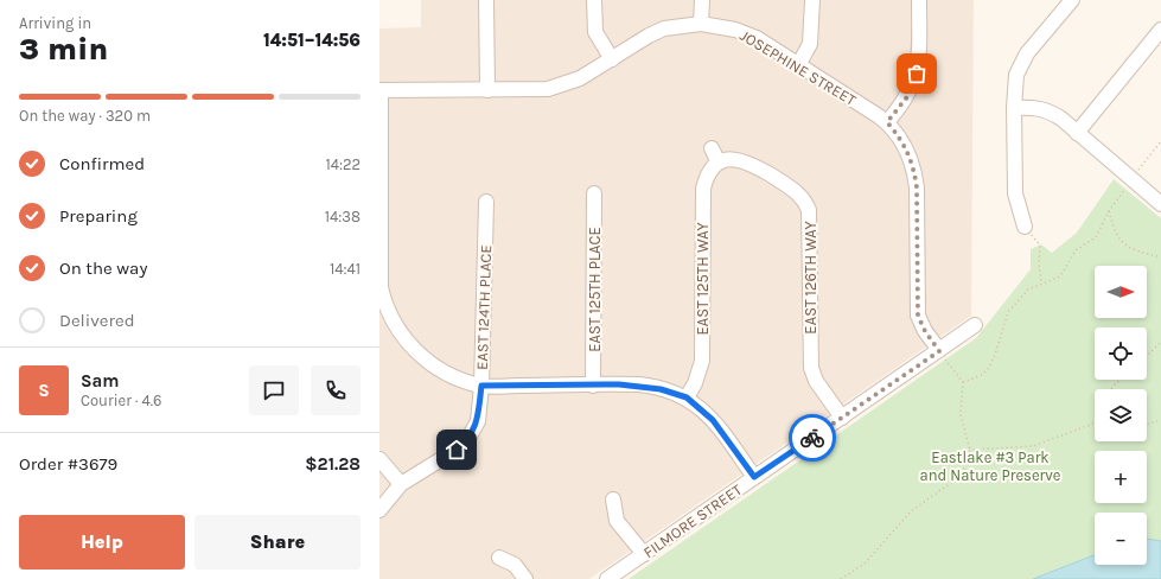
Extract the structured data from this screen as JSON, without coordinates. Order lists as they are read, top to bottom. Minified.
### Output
{"streets":{"street":["JOSEPHINE STREET","EAST 126TH WAY","EAST 125TH WAY","EAST 125TH PLACE","EAST 124TH PLACE","FILMORE STREET"]},"crossings":[["JOSEPHINE STREET","FILMORE STREET"],["EAST 126TH WAY","EAST 125TH WAY"],["EAST 126TH WAY","FILMORE STREET"]],"parks":["Eastlake #3 Park and Nature Preserve"],"north":"right","page":{"heading":["3 min","Arriving in","14:51–14:56"],"panel":["Sam","Courier · 4.6","Order #3679","$21.28"],"bar":"On the way · 320 m","list":[["Confirmed","14:22"],["Preparing","14:38"],["On the way","14:41"],"Delivered"],"map_buttons":["+","−"],"round":"S","buttons":["Help","Share"]}}
